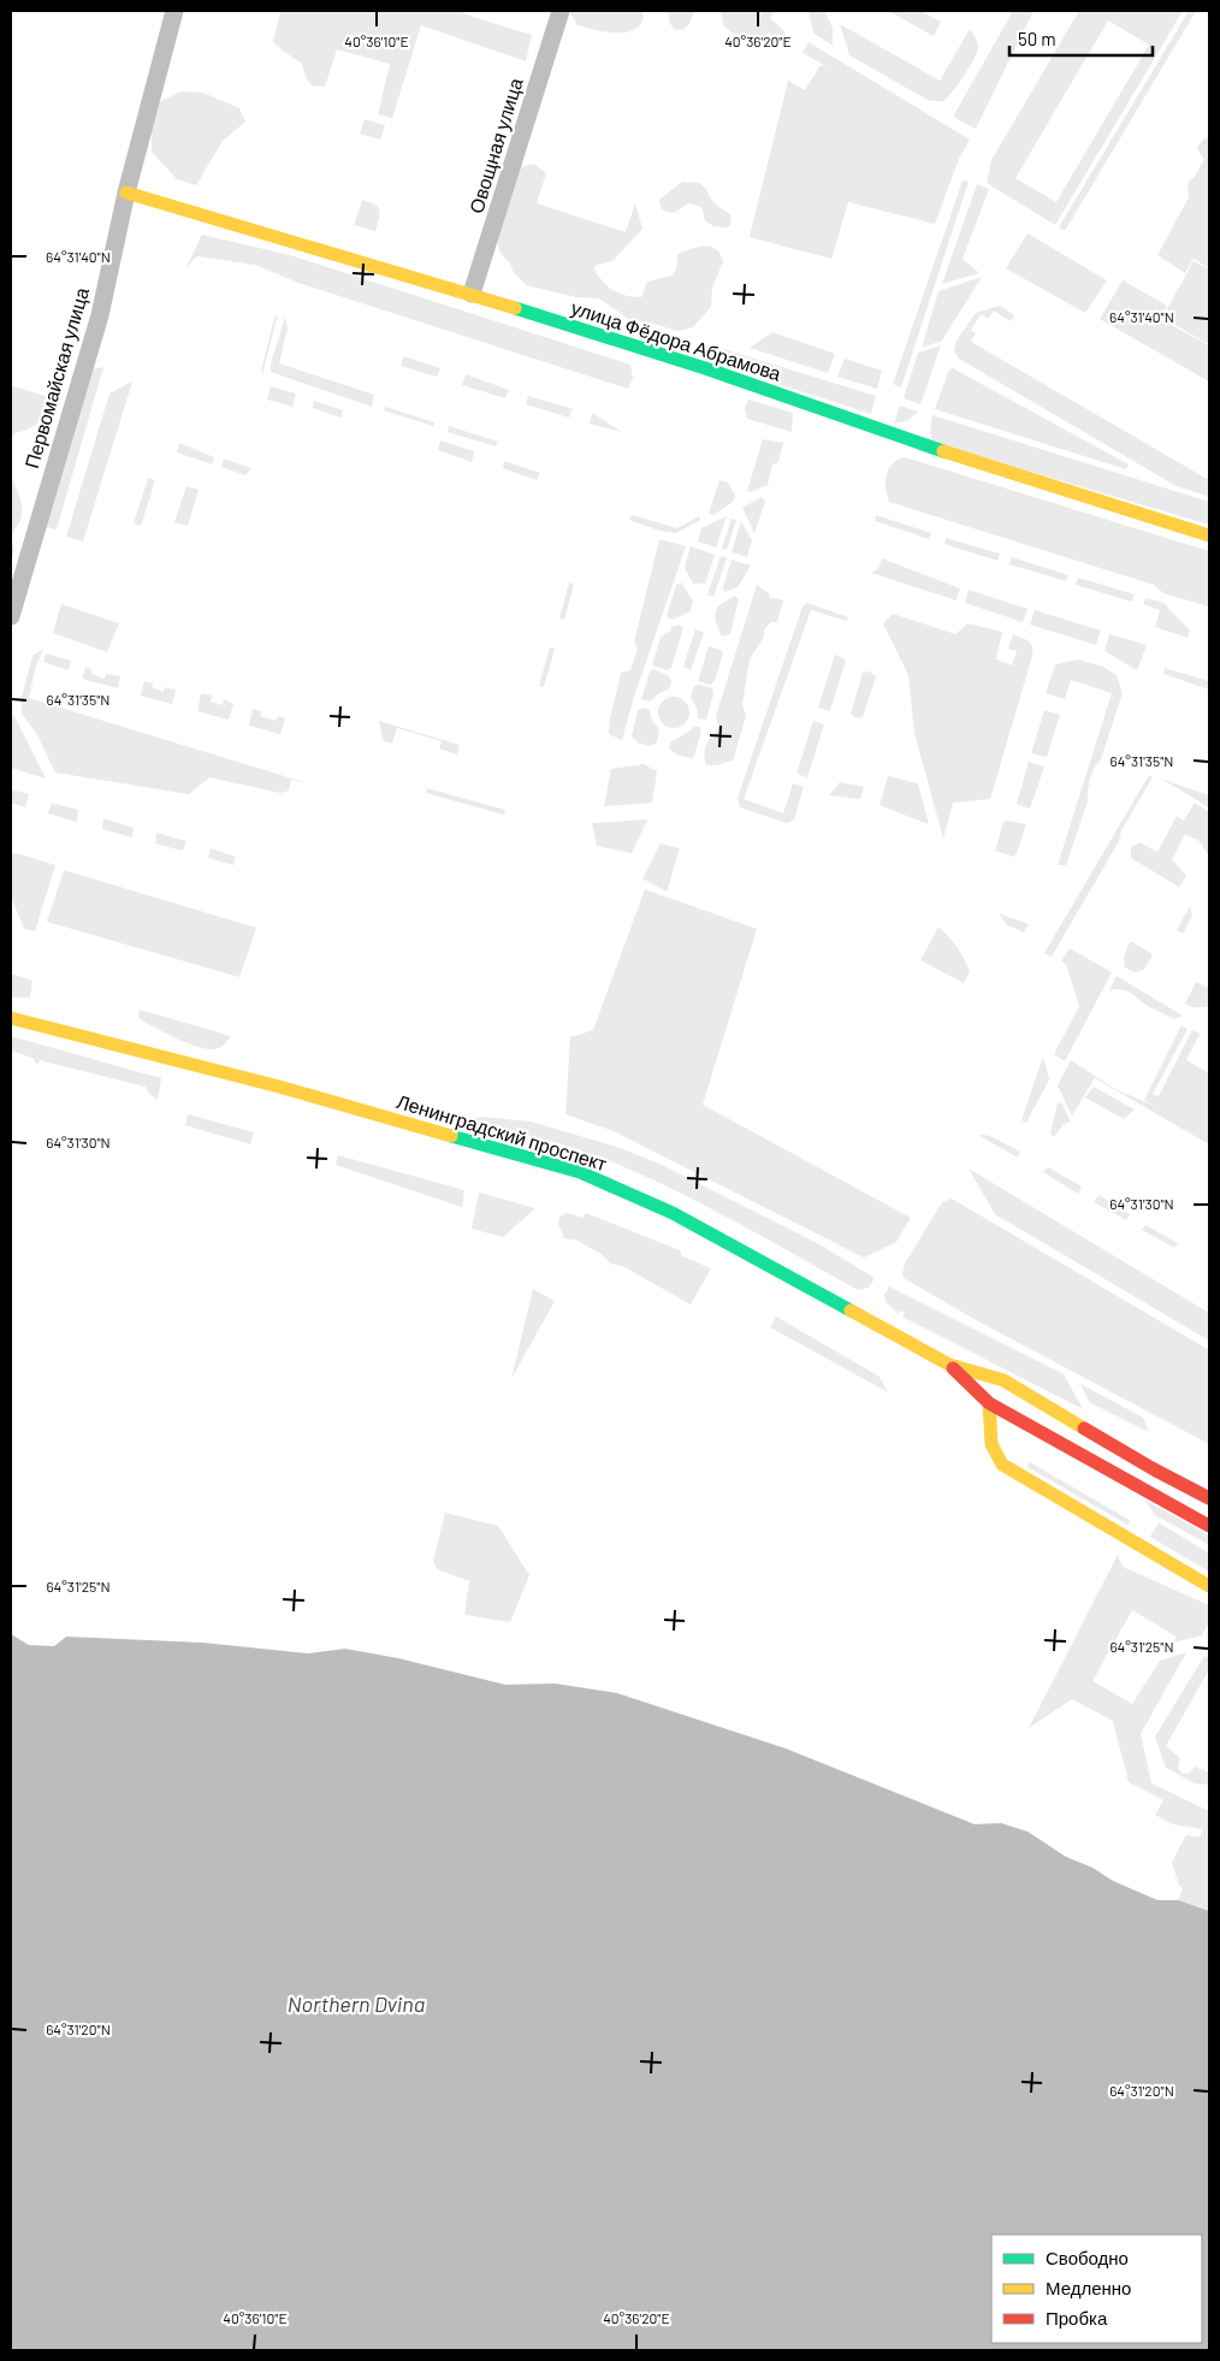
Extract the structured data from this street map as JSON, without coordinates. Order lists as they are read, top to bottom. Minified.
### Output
{"streets":{"main road":["улица Фёдора Абрамова","Ленинградский проспект"],"street":["Овощная улица","Первомайская улица"]},"crossings":[["Овощная улица","улица Фёдора Абрамова"],["улица Фёдора Абрамова","Первомайская улица"]],"water":["Northern Dvina"],"legend":["Свободно","Медленно","Пробка"],"scale_bar":"50 m","coordinates":["40°36'10\"E","40°36'20\"E","64°31'40\"N","64°31'35\"N","64°31'30\"N","64°31'25\"N","64°31'20\"N"]}
